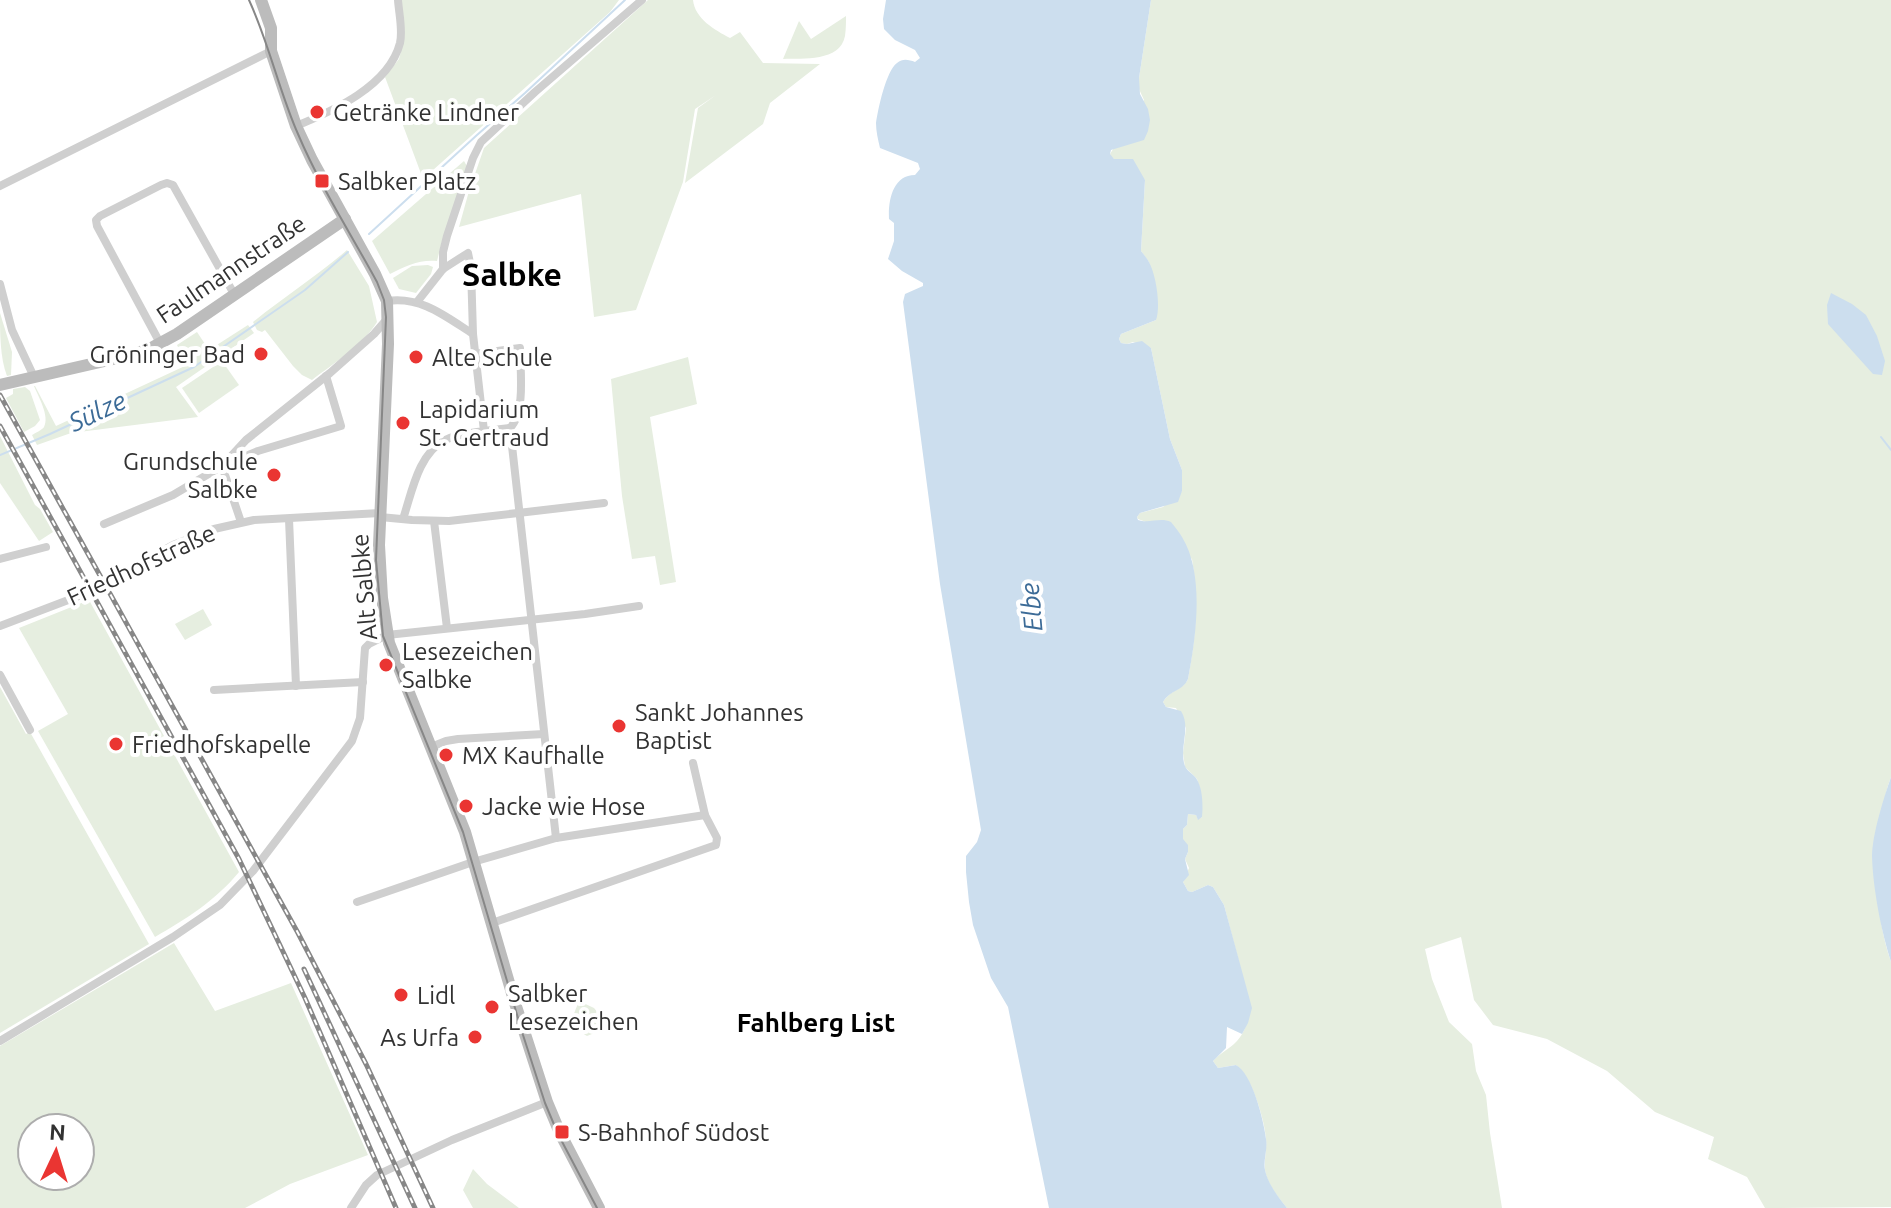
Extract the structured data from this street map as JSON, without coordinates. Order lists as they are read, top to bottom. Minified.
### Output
{"streets":{"main road":["Faulmannstraße","Alt Salbke"],"street":["Friedhofstraße"]},"crossings":[["Faulmannstraße","Alt Salbke"],["Friedhofstraße","Alt Salbke"]],"districts":["Salbke","Fahlberg List"],"water":["Sülze","Elbe"],"places":{"other":["Getränke Lindner","Gröninger Bad","Alte Schule","Lapidarium St. Gertraud","Grundschule Salbke","Lesezeichen Salbke","Sankt Johannes Baptist","Friedhofskapelle","MX Kaufhalle","Jacke wie Hose","Lidl","Salbker Lesezeichen","As Urfa"],"transit":["Salbker Platz","S-Bahnhof Südost"]},"north":"top"}
